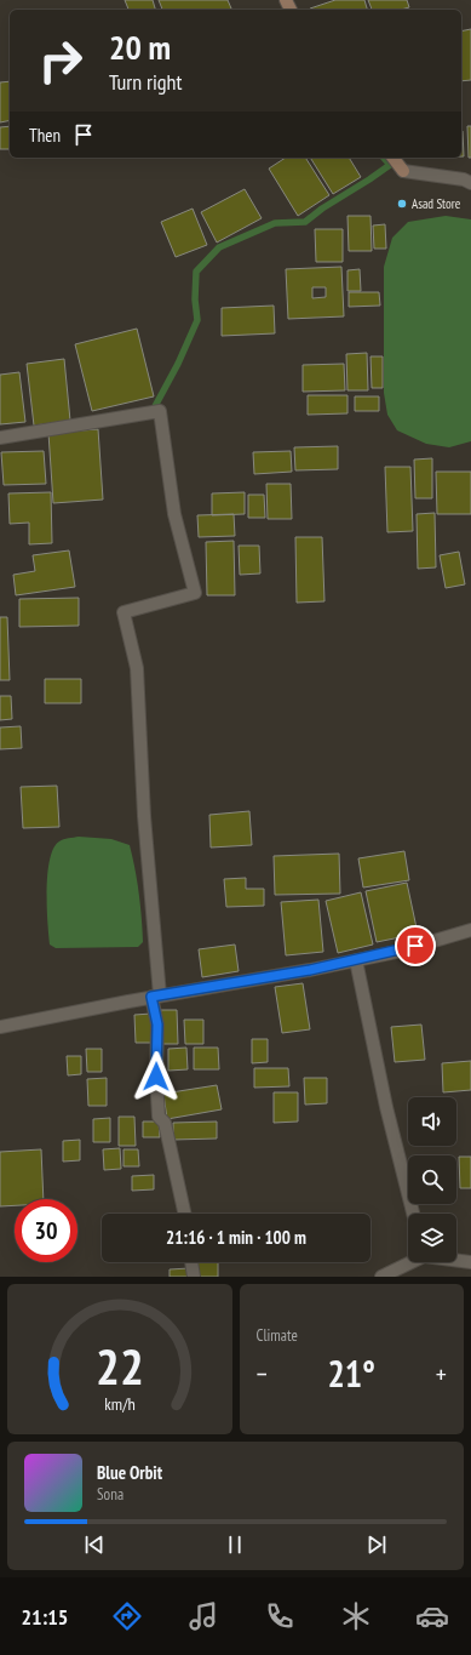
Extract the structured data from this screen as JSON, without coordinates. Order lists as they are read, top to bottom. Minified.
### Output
{"places":["Asad Store"],"page":{"turn":["20 m","Turn right"],"then":"Then","limit":"30","trip":"21:16 · 1 min · 100 m","tile":"Climate","heat":["−","21°","+"],"song":["Blue Orbit","Sona"],"tabs":"21:15","gauge":["22","km/h"]}}
